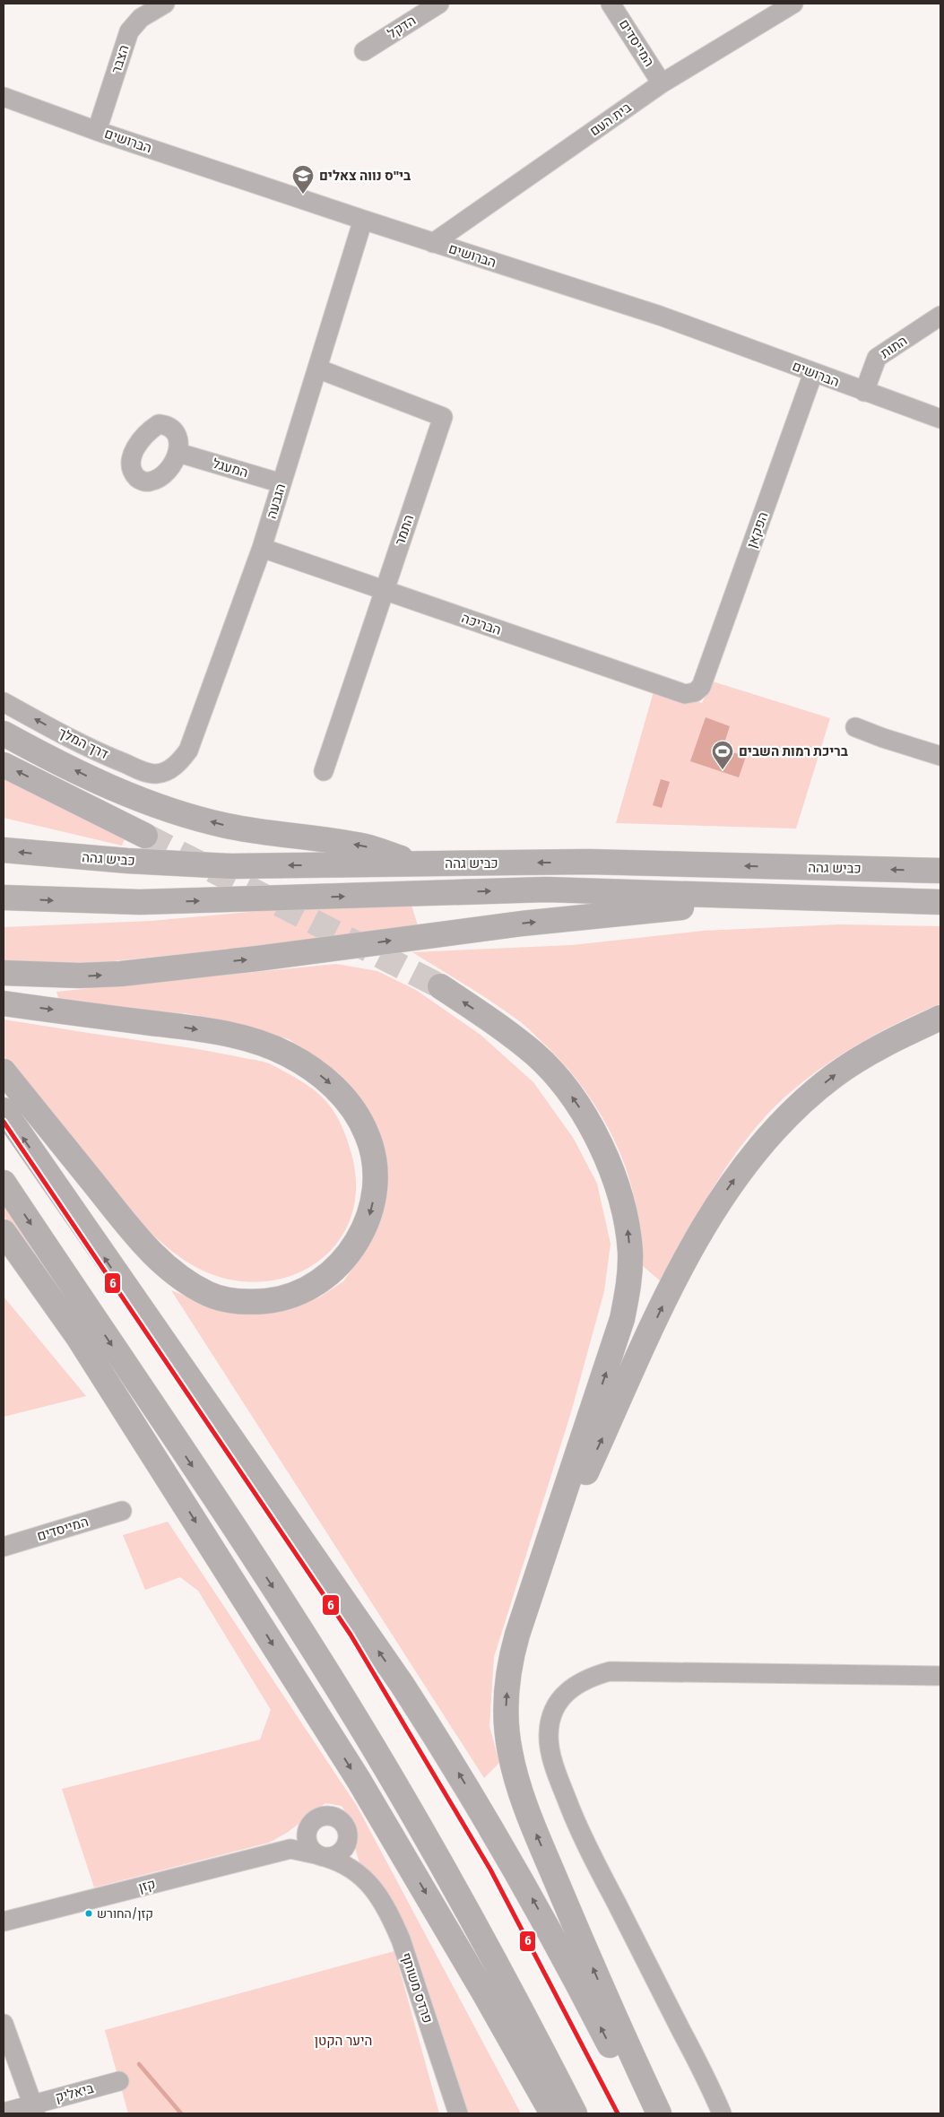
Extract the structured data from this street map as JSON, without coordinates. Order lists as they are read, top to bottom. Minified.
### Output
{"streets":{"highway":["כביש גהה"],"street":["הדקל","המייסדים","הצבר","בית העם","הברושים","התות","המעגל","הגבעה","התמר","הפקאן","הבריכה","דרך המלך","קזן","פרדס משותף","ביאליק"]},"crossings":[["המייסדים","בית העם"],["הצבר","הברושים"],["בית העם","הברושים"],["הברושים","התות"],["הברושים","הגבעה"],["הברושים","הפקאן"],["המעגל","הגבעה"],["הגבעה","התמר"],["הגבעה","הבריכה"],["הגבעה","דרך המלך"],["התמר","הבריכה"],["הפקאן","הבריכה"],["קזן","פרדס משותף"]],"one_way":["דרך המלך"],"parks":["היער הקטן"],"places":{"school or university":["בי\"ס נווה צאלים"],"sports":["בריכת רמות השבים"],"other":["קזן/החורש"]},"lines":["transit line 6"]}
